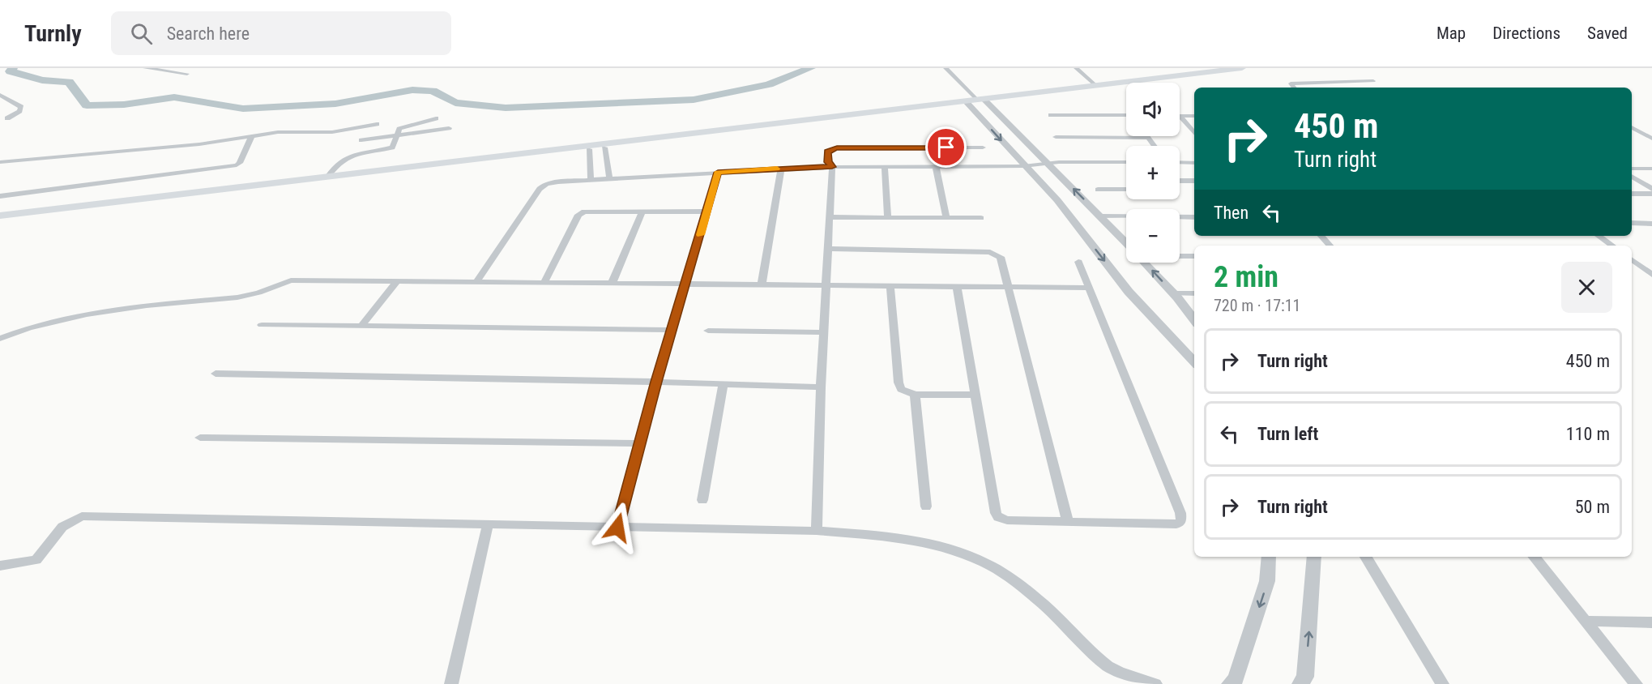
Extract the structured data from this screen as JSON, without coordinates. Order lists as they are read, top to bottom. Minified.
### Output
{"page":{"header":"Turnly","search":"Search here","nav":["Map","Directions","Saved"],"map_buttons":["+","−"],"turn":["450 m","Turn right"],"then":"Then","heading":["2 min","720 m · 17:11"],"list":[{"name":"Turn right","value":"450 m"},{"name":"Turn left","value":"110 m"},{"name":"Turn right","value":"50 m"}]}}
